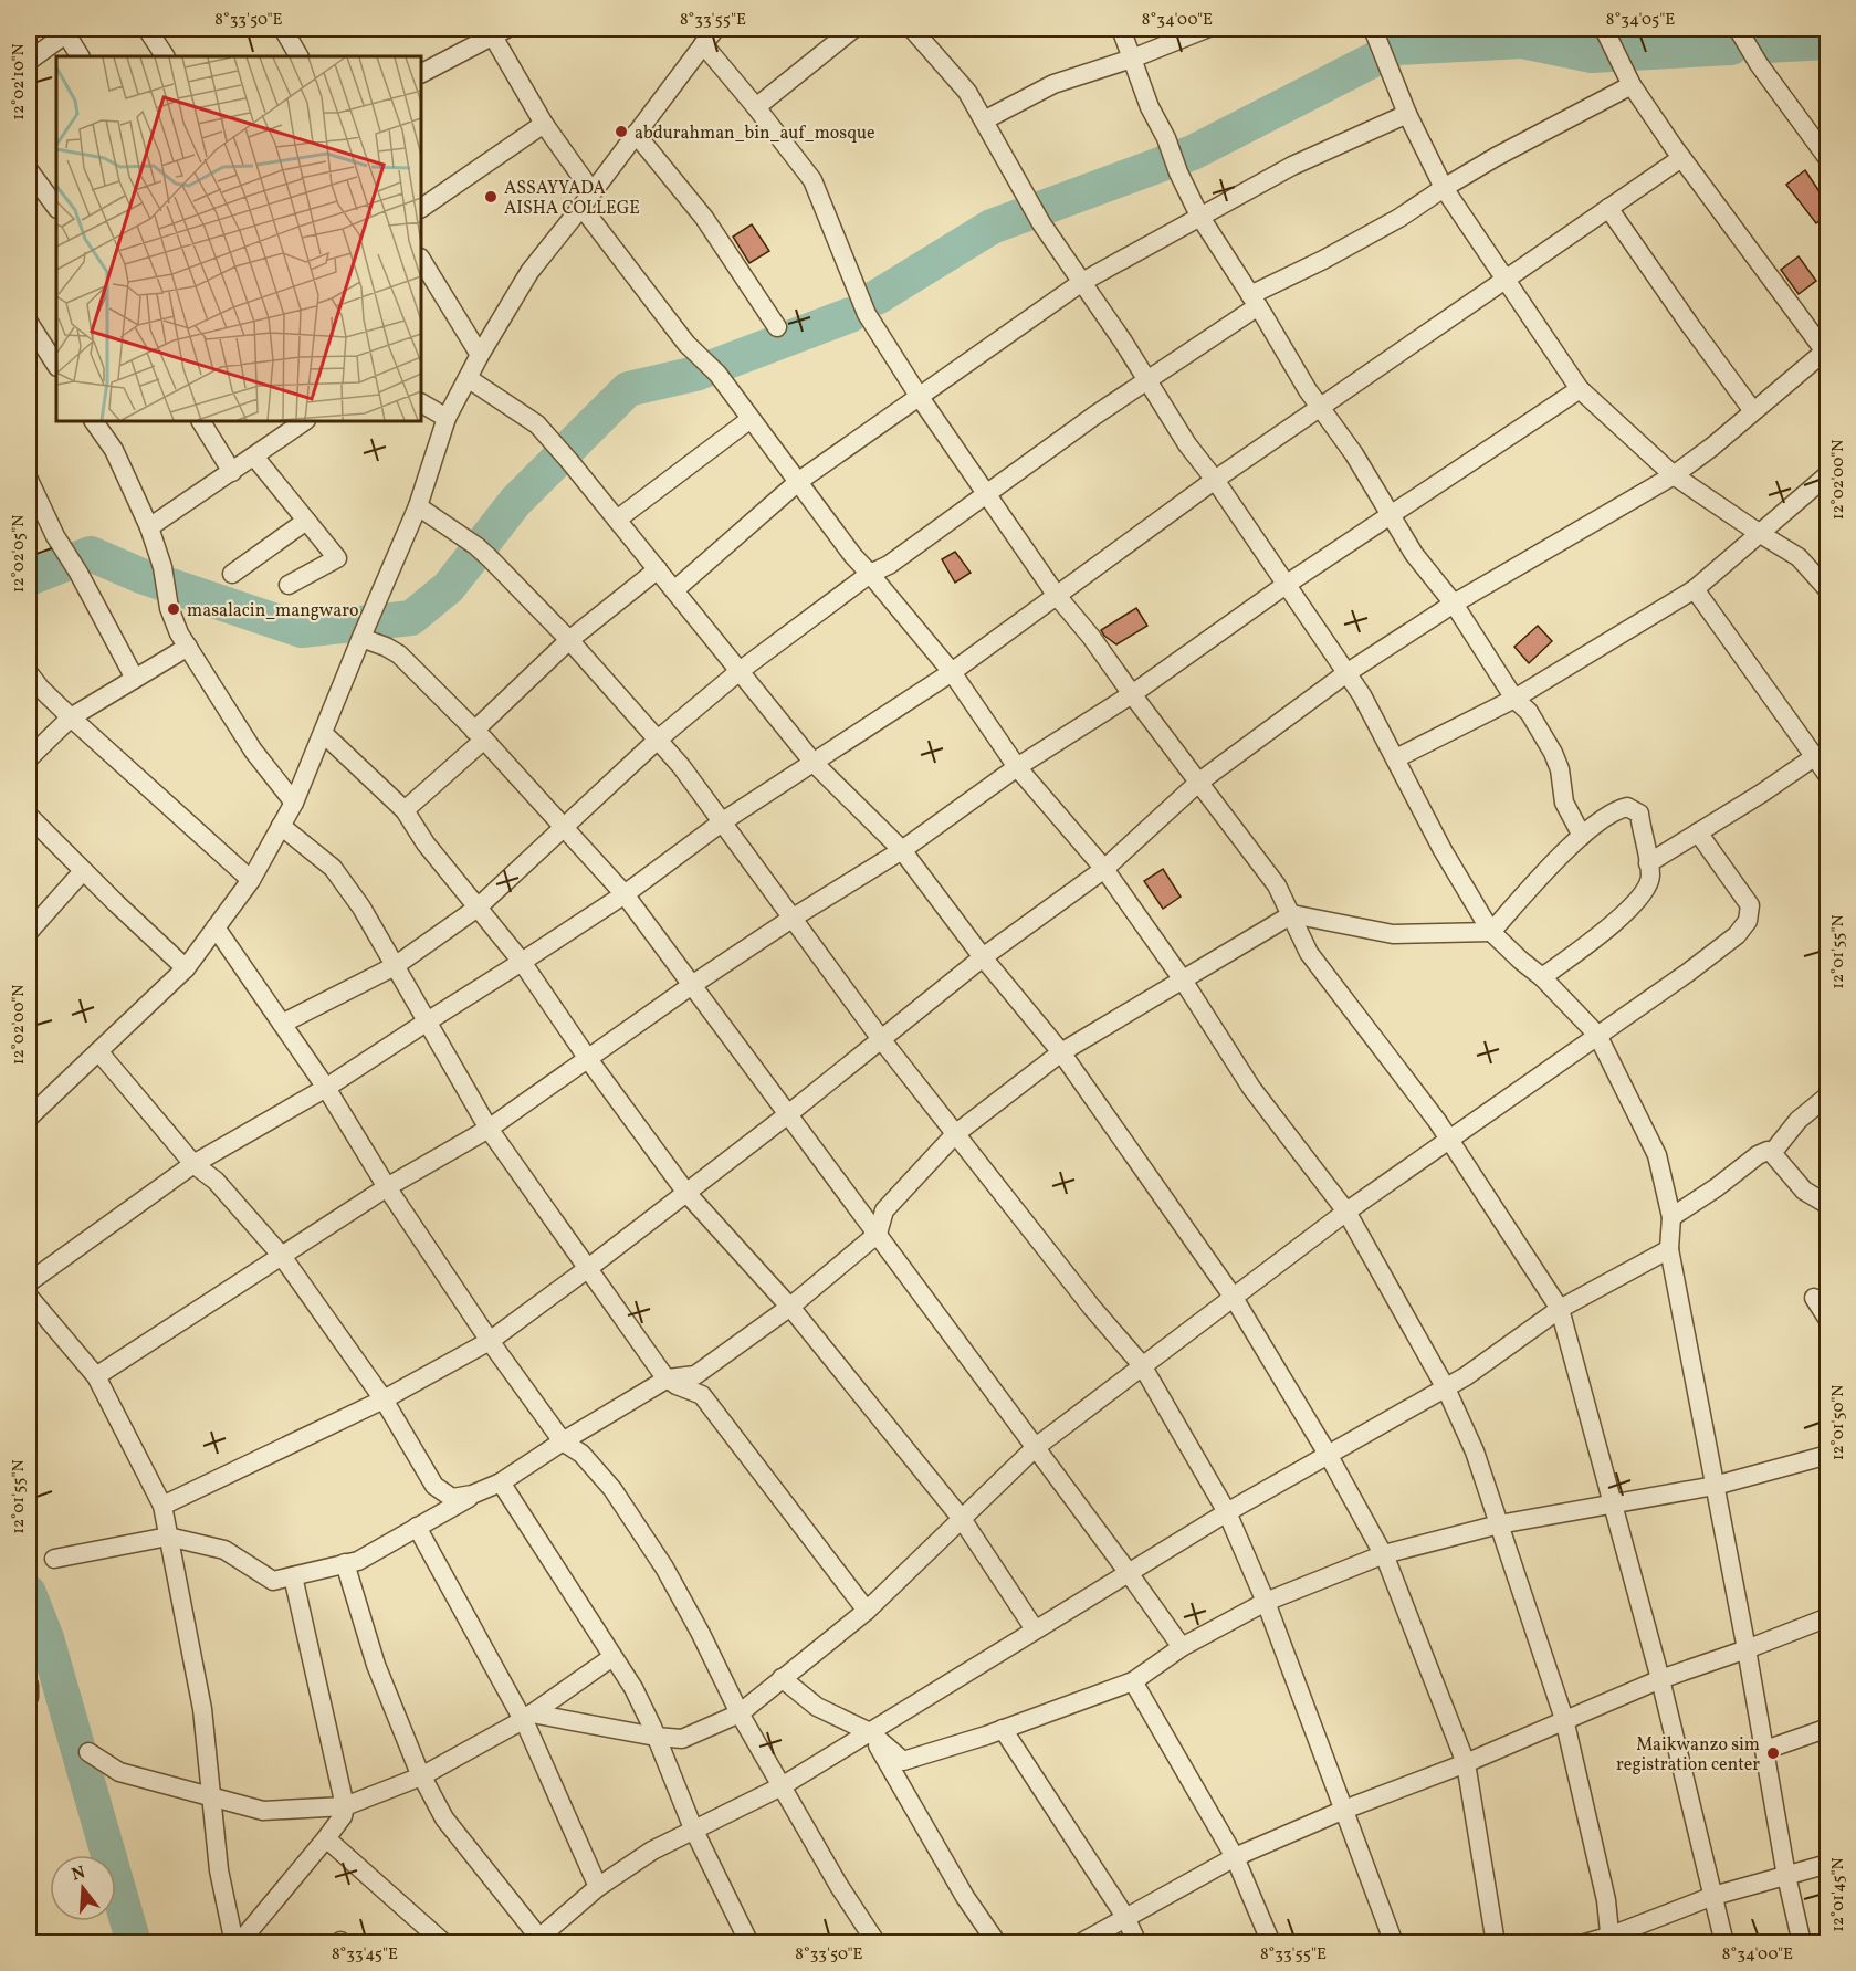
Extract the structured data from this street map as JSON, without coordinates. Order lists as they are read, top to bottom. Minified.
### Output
{"places":["abdurahman_bin_auf_mosque","ASSAYYADA AISHA COLLEGE","masalacin_mangwaro","Maikwanzo sim registration center"],"north":"top","coordinates":["8°33'50\"E","8°33'55\"E","8°34'00\"E","8°34'05\"E","12°02'10\"N","12°02'00\"N","12°02'05\"N","12°01'55\"N","12°01'50\"N","12°01'45\"N","8°33'45\"E"]}
